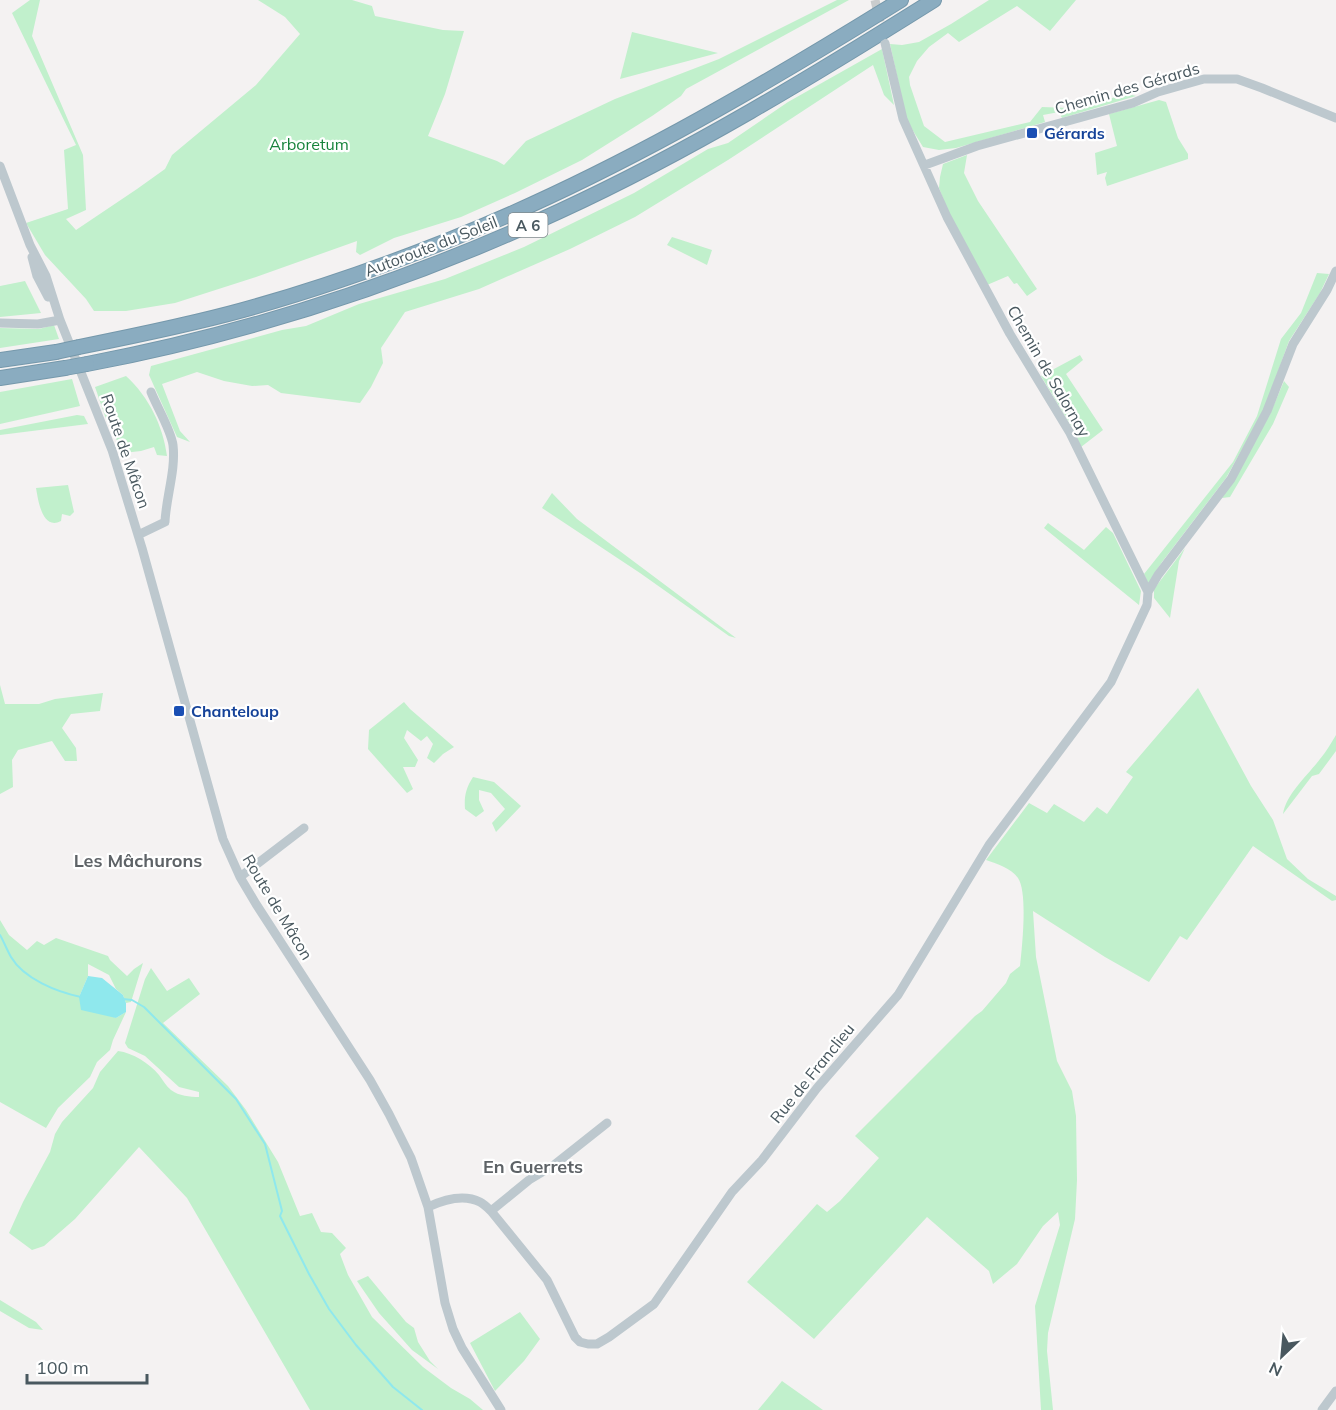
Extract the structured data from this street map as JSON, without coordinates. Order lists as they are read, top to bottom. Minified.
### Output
{"streets":{"highway":["A 6","Autoroute du Soleil"],"street":["Chemin des Gérards","Chemin de Salornay","Route de Mâcon","Rue de Franclieu"]},"crossings":[["Chemin des Gérards","Chemin de Salornay"],["Autoroute du Soleil","Route de Mâcon"],["Chemin de Salornay","Rue de Franclieu"],["Route de Mâcon","Rue de Franclieu"]],"districts":["Les Mâchurons","En Guerrets"],"parks":["Arboretum"],"places":{"transit":["Gérards","Chanteloup"]},"scale_bar":"100 m","north":"bottom left"}
